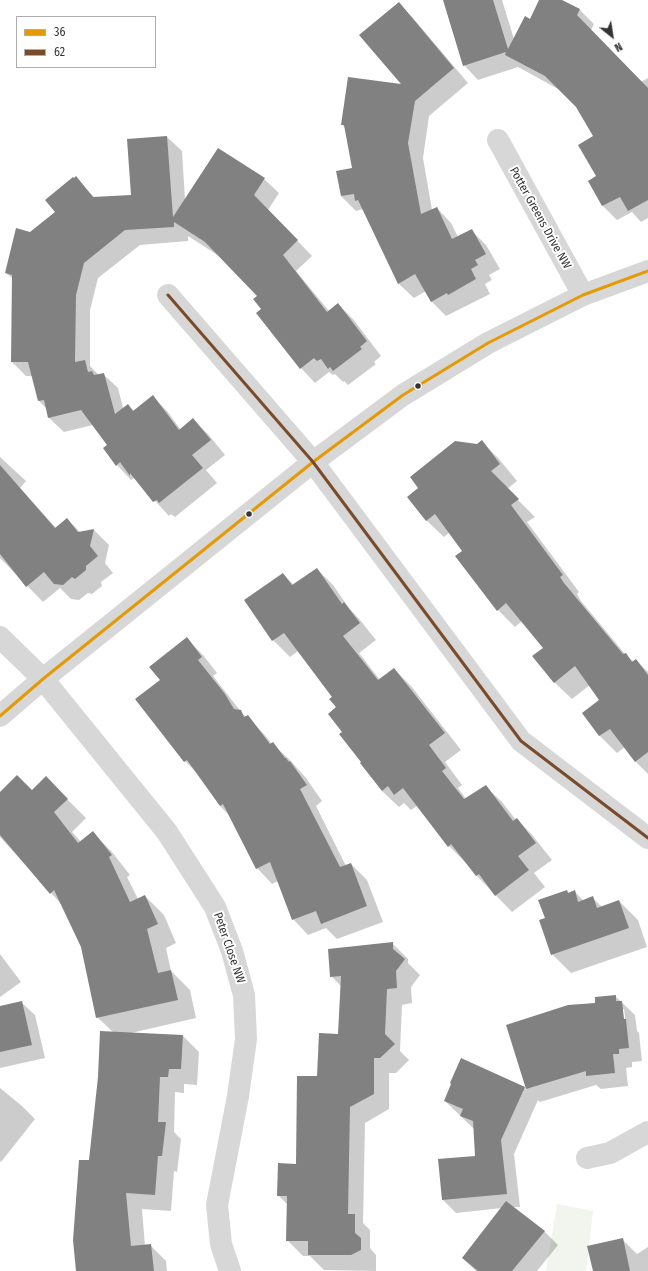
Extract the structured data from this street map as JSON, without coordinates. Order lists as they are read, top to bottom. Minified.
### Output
{"streets":{"street":["Potter Greens Drive NW","Peter Close NW"]},"lines":["transit line 36","transit line 62"],"legend":["36","62"],"north":"bottom right"}
